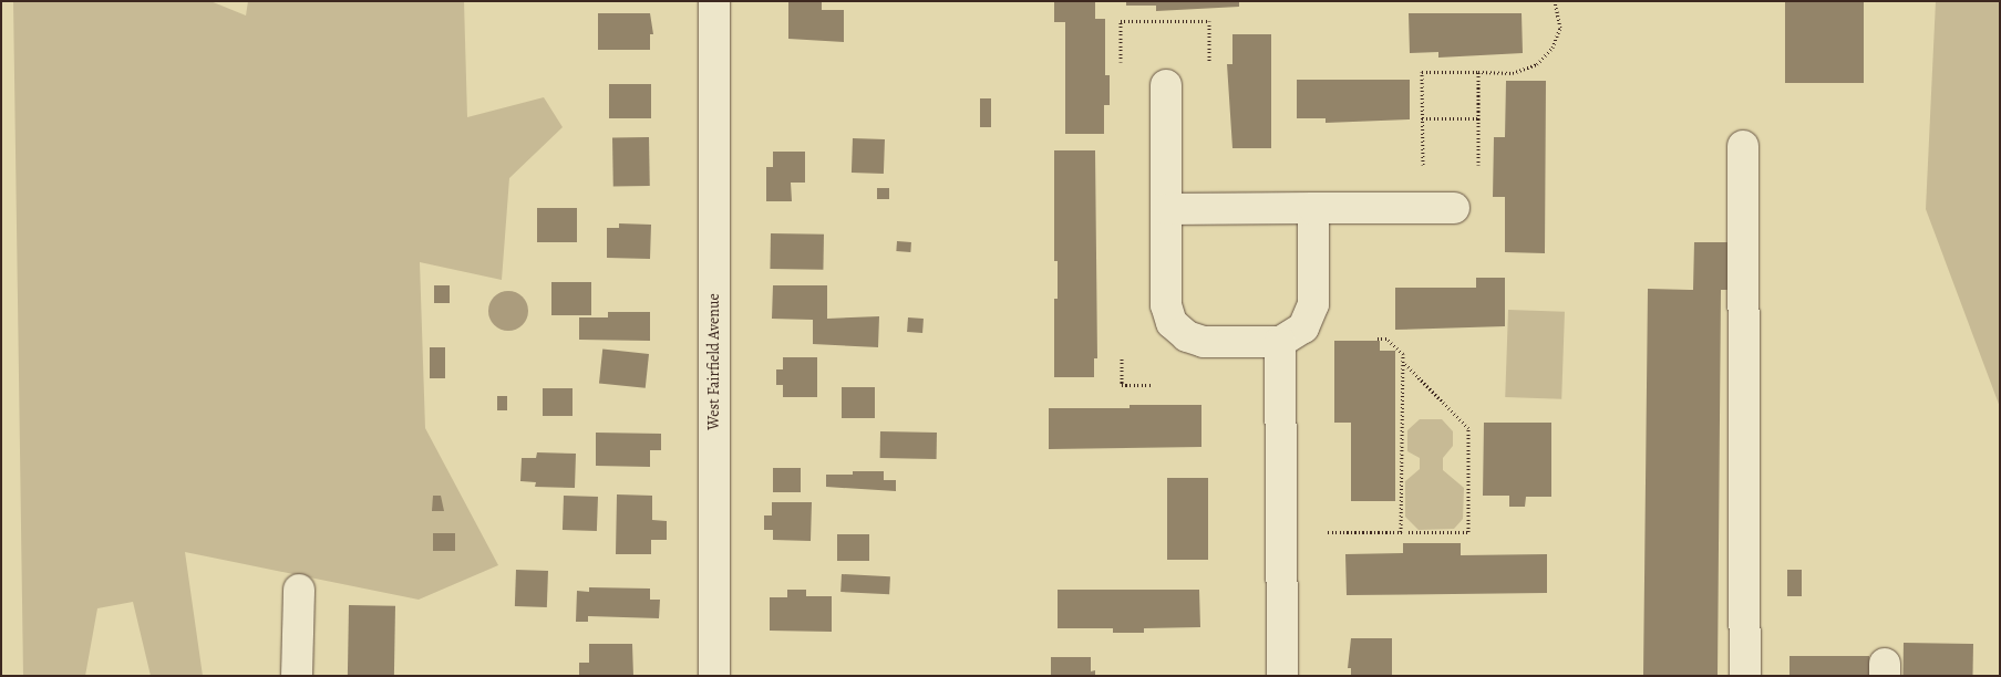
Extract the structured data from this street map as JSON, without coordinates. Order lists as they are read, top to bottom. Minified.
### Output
{"streets":{"street":["West Fairfield Avenue"]}}
